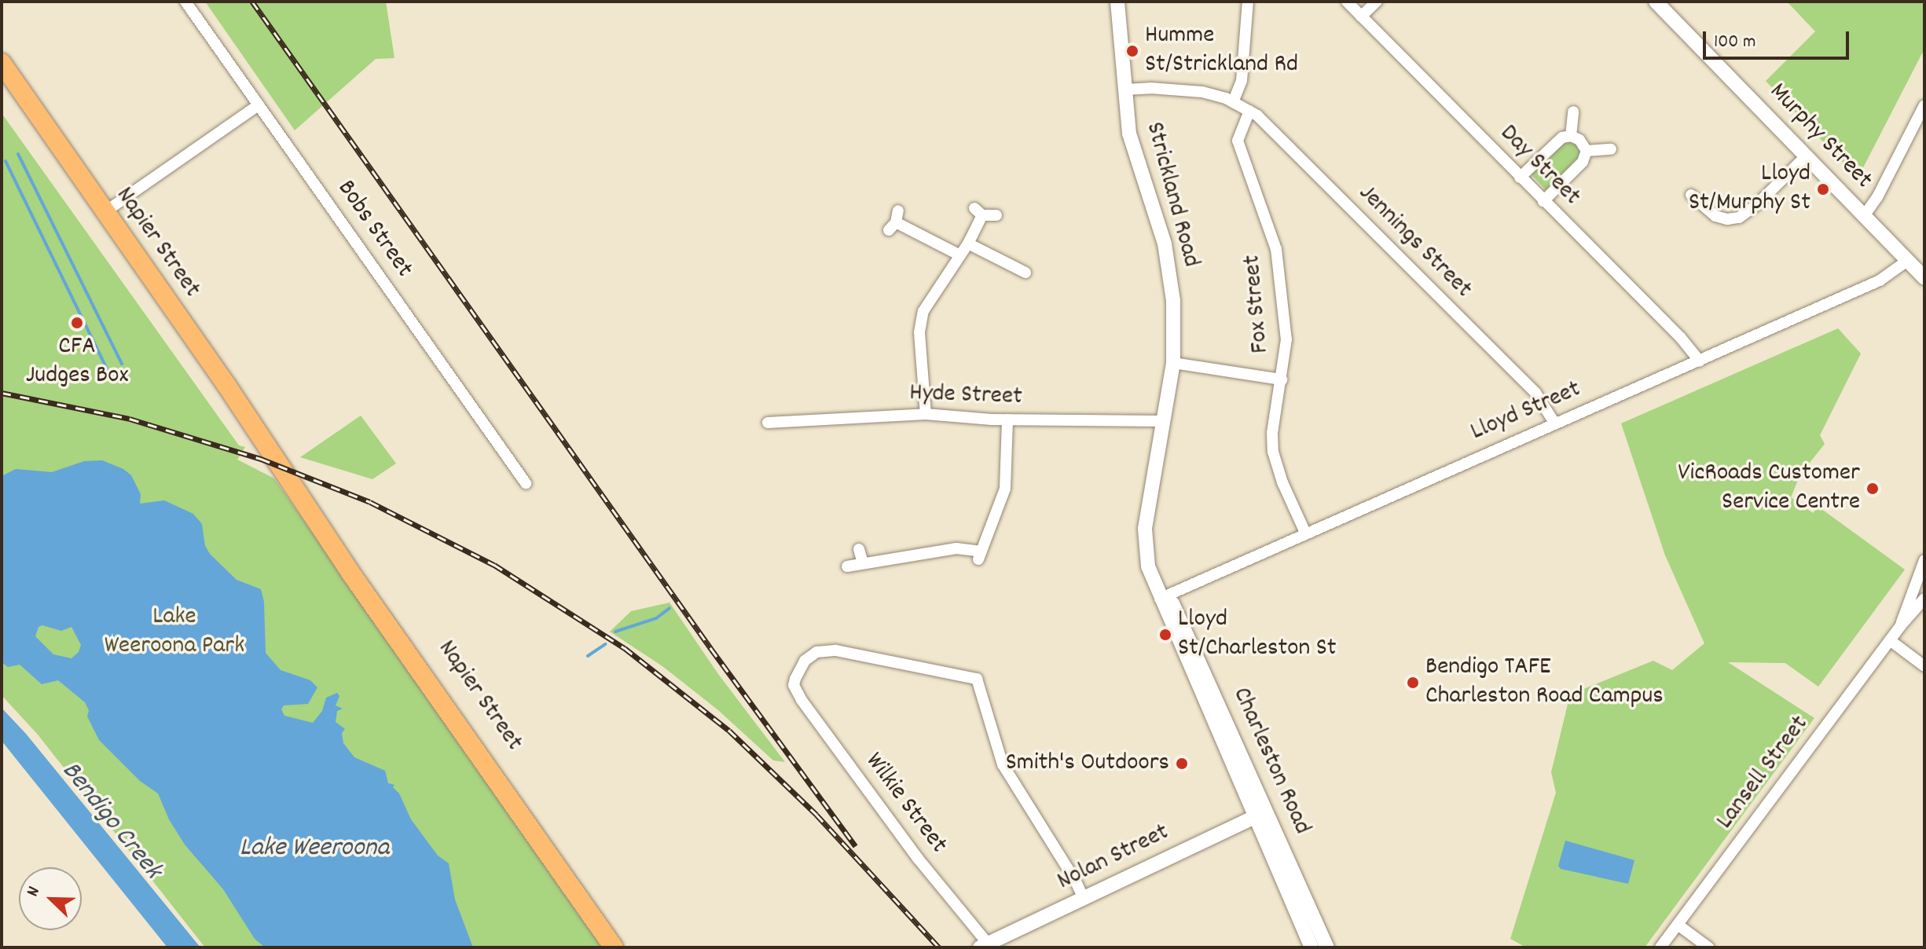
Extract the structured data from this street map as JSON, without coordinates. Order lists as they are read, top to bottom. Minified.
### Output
{"streets":{"highway":["Napier Street"],"street":["Murphy Street","Day Street","Strickland Road","Bobs Street","Jennings Street","Fox Street","Hyde Street","Lloyd Street","Charleston Road","Lansell Street","Wilkie Street","Nolan Street"]},"crossings":[["Murphy Street","Lloyd Street"],["Day Street","Lloyd Street"],["Strickland Road","Jennings Street"],["Strickland Road","Hyde Street"],["Strickland Road","Lloyd Street"],["Strickland Road","Charleston Road"],["Jennings Street","Fox Street"],["Jennings Street","Lloyd Street"],["Fox Street","Lloyd Street"],["Lloyd Street","Charleston Road"],["Charleston Road","Nolan Street"],["Wilkie Street","Nolan Street"]],"water":["Bendigo Creek","Lake Weeroona"],"parks":["Lake Weeroona Park"],"places":["Humme St/Strickland Rd","Lloyd St/Murphy St","CFA Judges Box","VicRoads Customer Service Centre","Lloyd St/Charleston St","Bendigo TAFE Charleston Road Campus","Smith's Outdoors"],"scale_bar":"100 m","north":"top left"}
